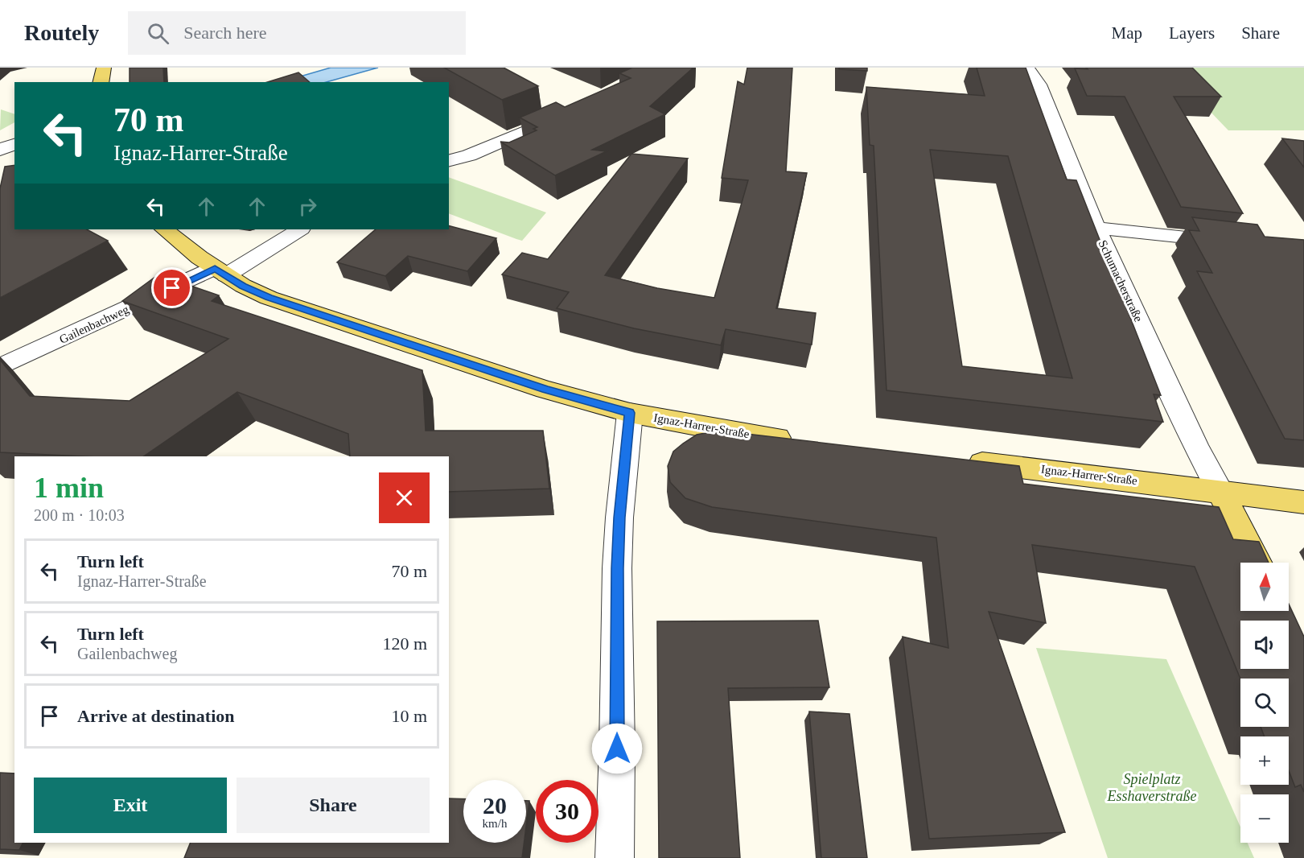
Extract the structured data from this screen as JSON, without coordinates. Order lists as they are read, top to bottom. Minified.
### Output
{"streets":{"main road":["Ignaz-Harrer-Straße"],"street":["Schumacherstraße","Gailenbachweg"]},"crossings":[["Schumacherstraße","Ignaz-Harrer-Straße"],["Gailenbachweg","Ignaz-Harrer-Straße"]],"parks":["Spielplatz Esshaverstraße"],"north":"top","page":{"header":"Routely","search":"Search here","nav":["Map","Layers","Share"],"turn":["70 m","Ignaz-Harrer-Straße"],"heading":["1 min","200 m · 10:03"],"list":[{"name":"Turn left","note":"Ignaz-Harrer-Straße","value":"70 m"},{"name":"Turn left","note":"Gailenbachweg","value":"120 m"},{"name":"Arrive at destination","value":"10 m"}],"map_buttons":["+","−"],"buttons":["Exit","Share"],"speed":"20 km/h","limit":"30"}}
